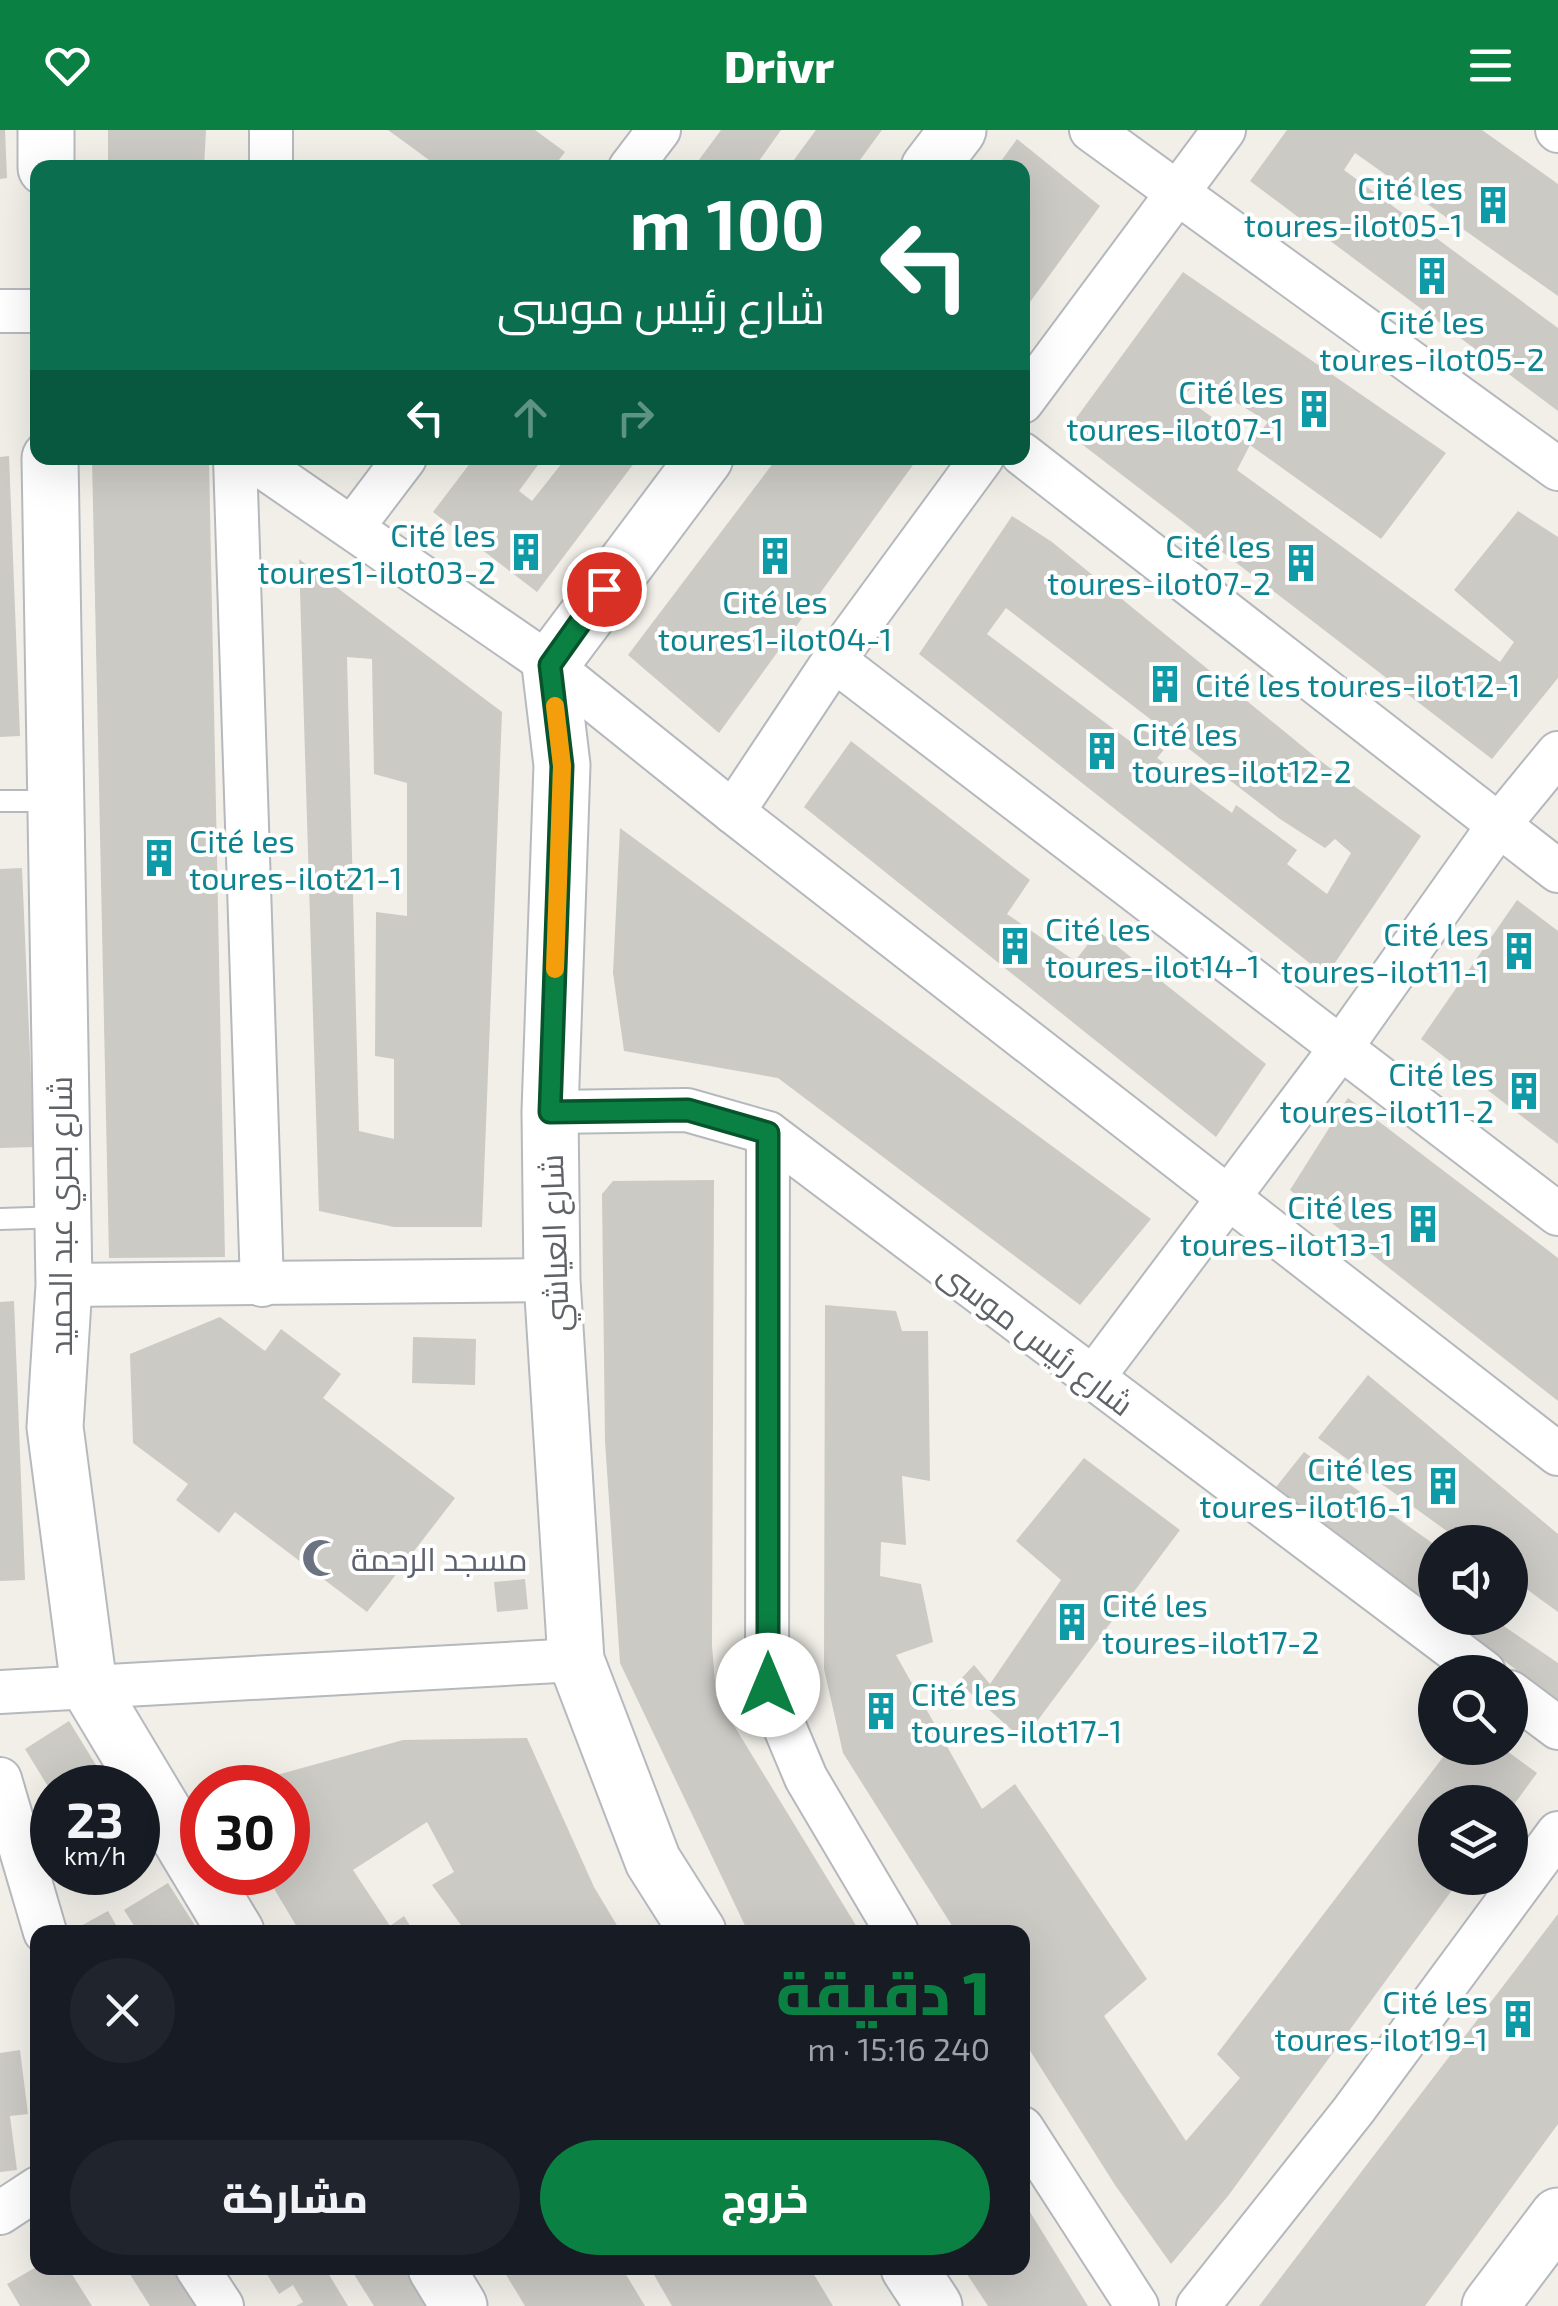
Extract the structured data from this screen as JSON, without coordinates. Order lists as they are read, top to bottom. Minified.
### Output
{"streets":{"street":["شارع بحري عبد الحميد","شارع العياشي","شارع رئيس موسى"]},"crossings":[["شارع العياشي","شارع رئيس موسى"]],"places":{"building":["Cité les toures-ilot05-1","Cité les toures-ilot05-2","Cité les toures-ilot07-1","Cité les toures1-ilot03-2","Cité les toures1-ilot04-1","Cité les toures-ilot07-2","Cité les toures-ilot12-1","Cité les toures-ilot12-2","Cité les toures-ilot21-1","Cité les toures-ilot14-1","Cité les toures-ilot11-1","Cité les toures-ilot11-2","Cité les toures-ilot13-1","Cité les toures-ilot16-1","Cité les toures-ilot17-2","Cité les toures-ilot17-1","Cité les toures-ilot19-1"],"mosque":["مسجد الرحمة"]},"page":{"header":"Drivr","turn":["100 m","شارع رئيس موسى"],"speed":"23 km/h","limit":"30","heading":["1 دقيقة","240 m · 15:16"],"buttons":["خروج","مشاركة"]}}
